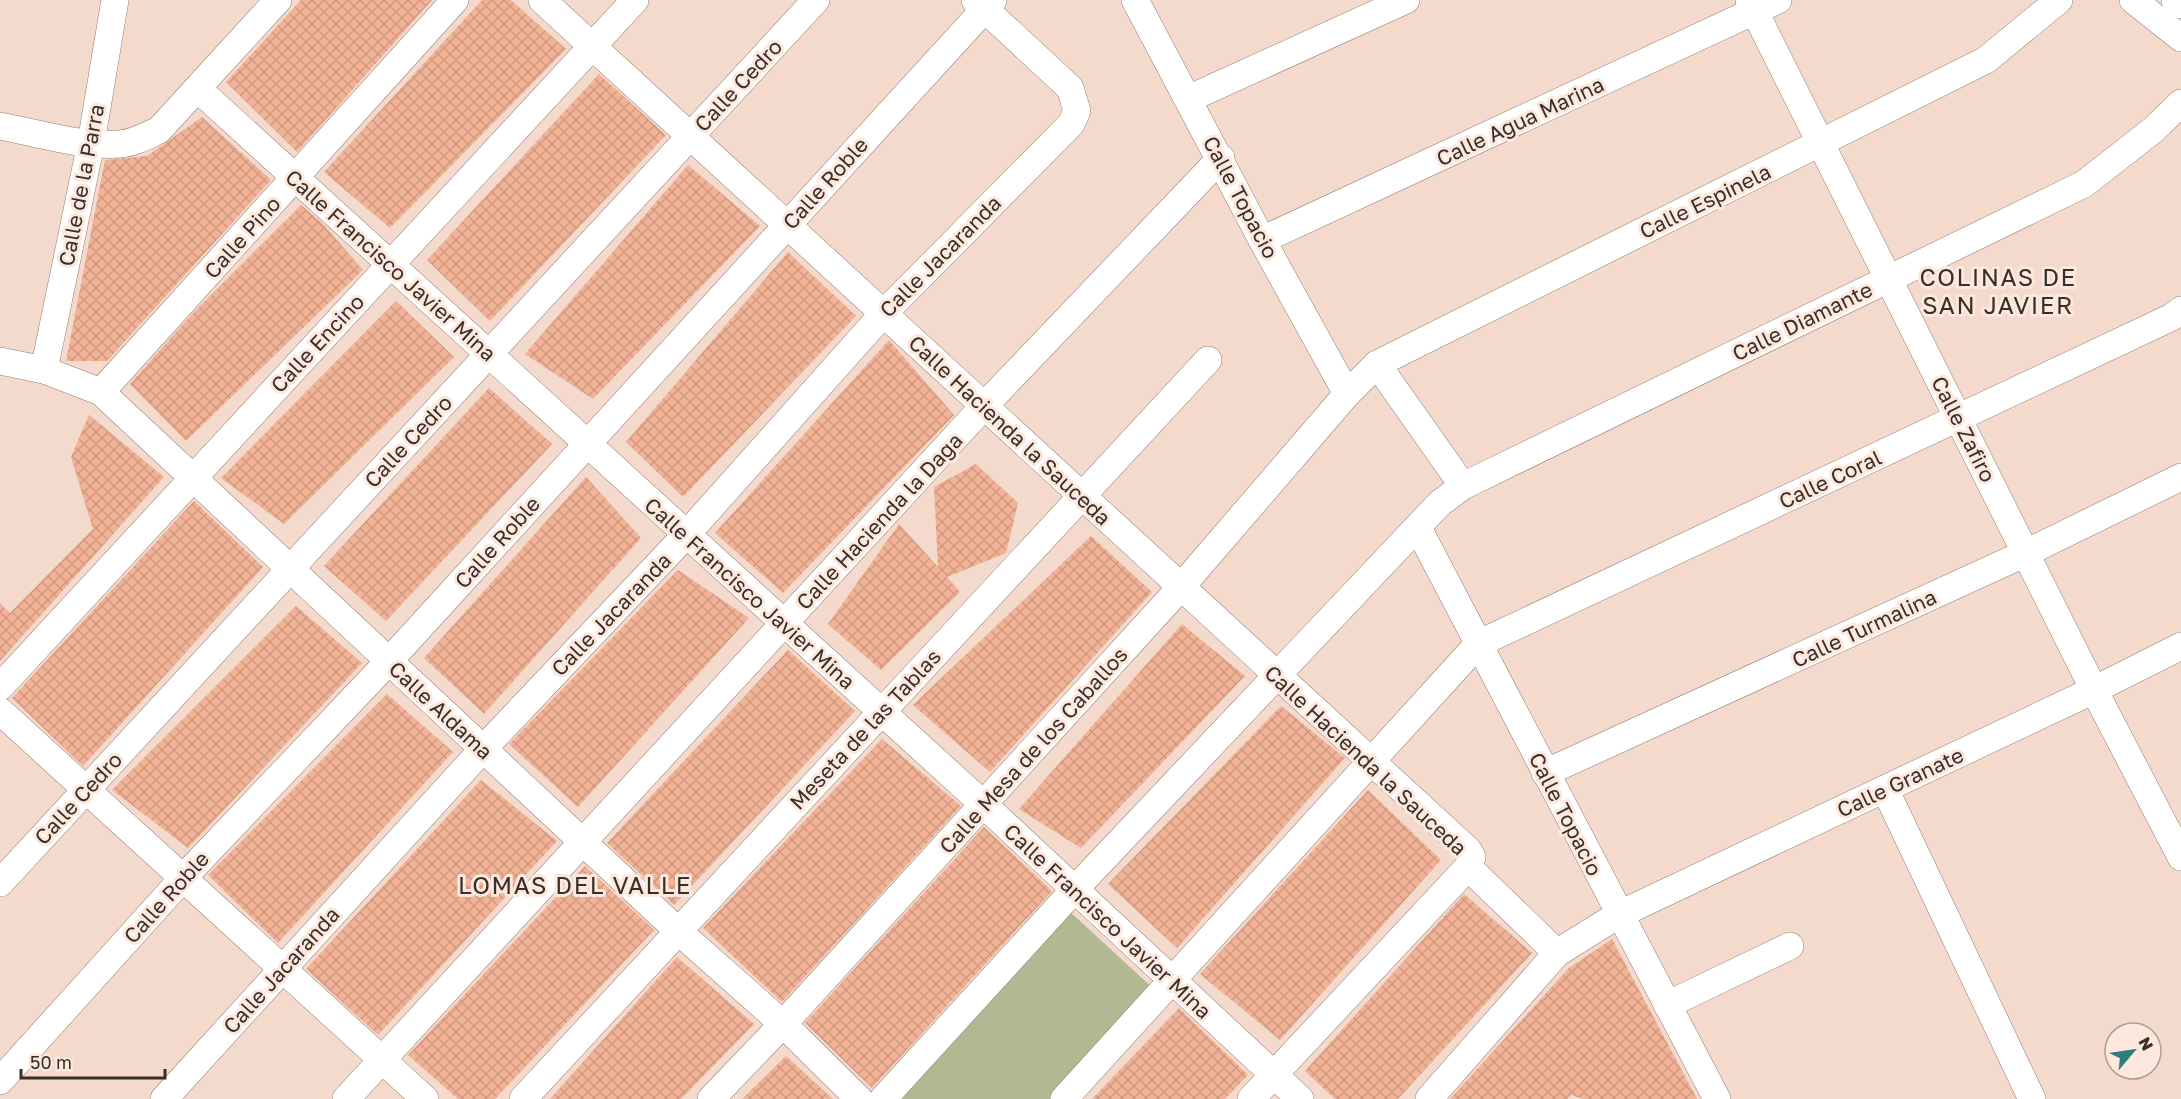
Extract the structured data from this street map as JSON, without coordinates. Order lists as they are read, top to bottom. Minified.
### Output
{"streets":{"street":["Calle Cedro","Calle Agua Marina","Calle Roble","Calle de la Parra","Calle Topacio","Calle Espinela","Calle Pino","Calle Jacaranda","Calle Francisco Javier Mina","Calle Diamante","Calle Encino","Calle Zafiro","Calle Hacienda la Sauceda","Calle Coral","Calle Hacienda la Daga","Calle Turmalina","Calle Aldama","Meseta de las Tablas","Calle Mesa de los Caballos","Calle Granate"]},"crossings":[["Calle Cedro","Calle Francisco Javier Mina"],["Calle Cedro","Calle Hacienda la Sauceda"],["Calle Cedro","Calle Aldama"],["Calle Agua Marina","Calle Topacio"],["Calle Agua Marina","Calle Zafiro"],["Calle Roble","Calle Jacaranda"],["Calle Roble","Calle Francisco Javier Mina"],["Calle Roble","Calle Hacienda la Sauceda"],["Calle Roble","Calle Aldama"],["Calle de la Parra","Calle Aldama"],["Calle Topacio","Calle Espinela"],["Calle Topacio","Calle Diamante"],["Calle Topacio","Calle Coral"],["Calle Topacio","Calle Hacienda la Daga"],["Calle Topacio","Calle Turmalina"],["Calle Topacio","Calle Mesa de los Caballos"],["Calle Topacio","Calle Granate"],["Calle Espinela","Calle Zafiro"],["Calle Espinela","Calle Mesa de los Caballos"],["Calle Pino","Calle Francisco Javier Mina"],["Calle Pino","Calle Aldama"],["Calle Jacaranda","Calle Francisco Javier Mina"],["Calle Jacaranda","Calle Hacienda la Sauceda"],["Calle Jacaranda","Calle Aldama"],["Calle Francisco Javier Mina","Calle Diamante"],["Calle Francisco Javier Mina","Calle Encino"],["Calle Francisco Javier Mina","Calle Hacienda la Daga"],["Calle Francisco Javier Mina","Meseta de las Tablas"],["Calle Francisco Javier Mina","Calle Mesa de los Caballos"],["Calle Diamante","Calle Zafiro"],["Calle Diamante","Calle Hacienda la Sauceda"],["Calle Encino","Calle Hacienda la Sauceda"],["Calle Encino","Calle Aldama"],["Calle Zafiro","Calle Coral"],["Calle Zafiro","Calle Turmalina"],["Calle Zafiro","Calle Granate"],["Calle Hacienda la Sauceda","Calle Hacienda la Daga"],["Calle Hacienda la Sauceda","Meseta de las Tablas"],["Calle Hacienda la Sauceda","Calle Mesa de los Caballos"],["Calle Hacienda la Sauceda","Calle Granate"],["Calle Hacienda la Daga","Calle Aldama"],["Calle Aldama","Meseta de las Tablas"],["Calle Aldama","Calle Mesa de los Caballos"]],"districts":["COLINAS DE SAN JAVIER","LOMAS DEL VALLE"],"scale_bar":"50 m","north":"top right"}
